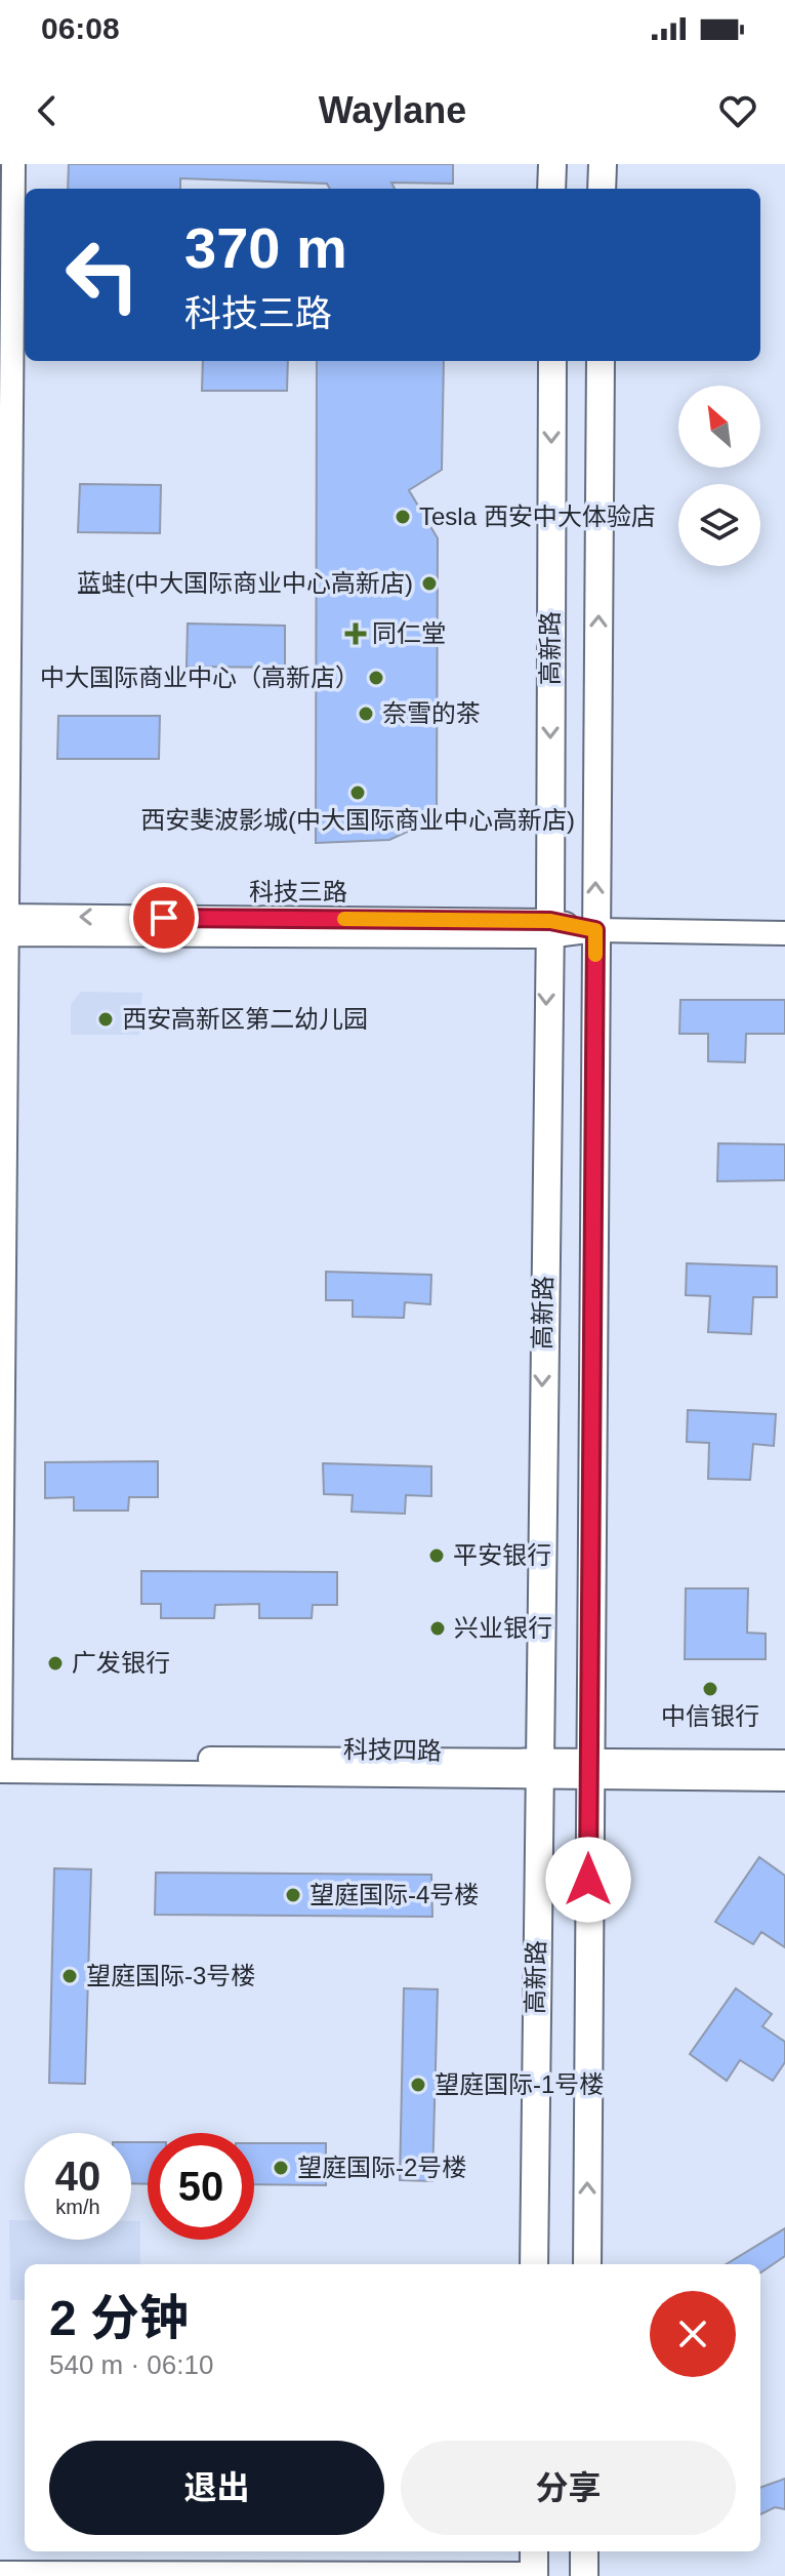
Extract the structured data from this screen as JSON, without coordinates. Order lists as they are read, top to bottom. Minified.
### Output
{"streets":{"main road":["高新路"],"street":["科技三路","科技四路"]},"crossings":[["高新路","科技三路"],["高新路","科技四路"]],"places":{"other":["Tesla 西安中大体验店","蓝蛙(中大国际商业中心高新店)","中大国际商业中心（高新店）","奈雪的茶","西安斐波影城(中大国际商业中心高新店)","西安高新区第二幼儿园","平安银行","兴业银行","广发银行","中信银行","望庭国际-4号楼","望庭国际-3号楼","望庭国际-1号楼","望庭国际-2号楼"],"health":["同仁堂"]},"north":"top left","page":{"status":"06:08","header":"Waylane","turn":["370 m","科技三路"],"speed":"40 km/h","limit":"50","heading":["2 分钟","540 m · 06:10"],"buttons":["退出","分享"]}}
